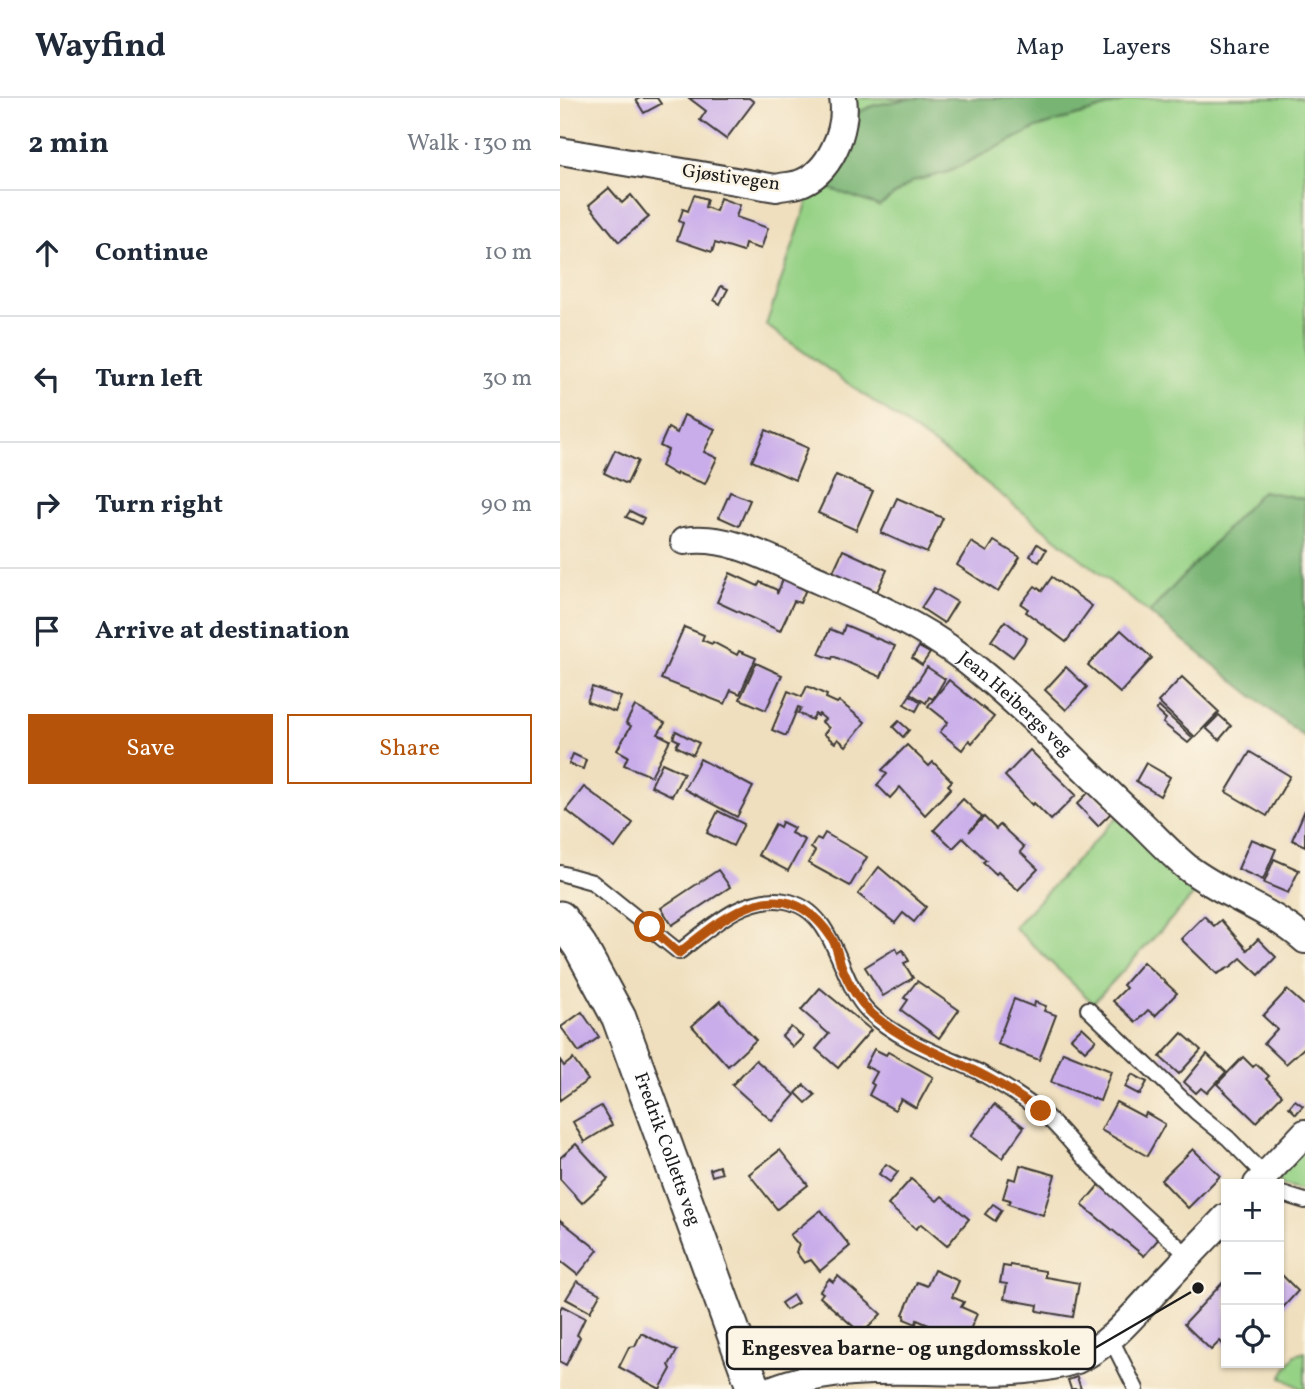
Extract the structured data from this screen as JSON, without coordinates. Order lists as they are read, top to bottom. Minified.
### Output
{"streets":{"street":["Gjøstivegen","Jean Heibergs veg","Fredrik Colletts veg"]},"places":["Engesvea barne- og ungdomsskole"],"page":{"header":"Wayfind","nav":["Map","Layers","Share"],"heading":["2 min","Walk · 130 m"],"list":[["Continue","10 m"],["Turn left","30 m"],["Turn right","90 m"],"Arrive at destination"],"buttons":["Save","Share"],"map_buttons":["+","−"]}}
